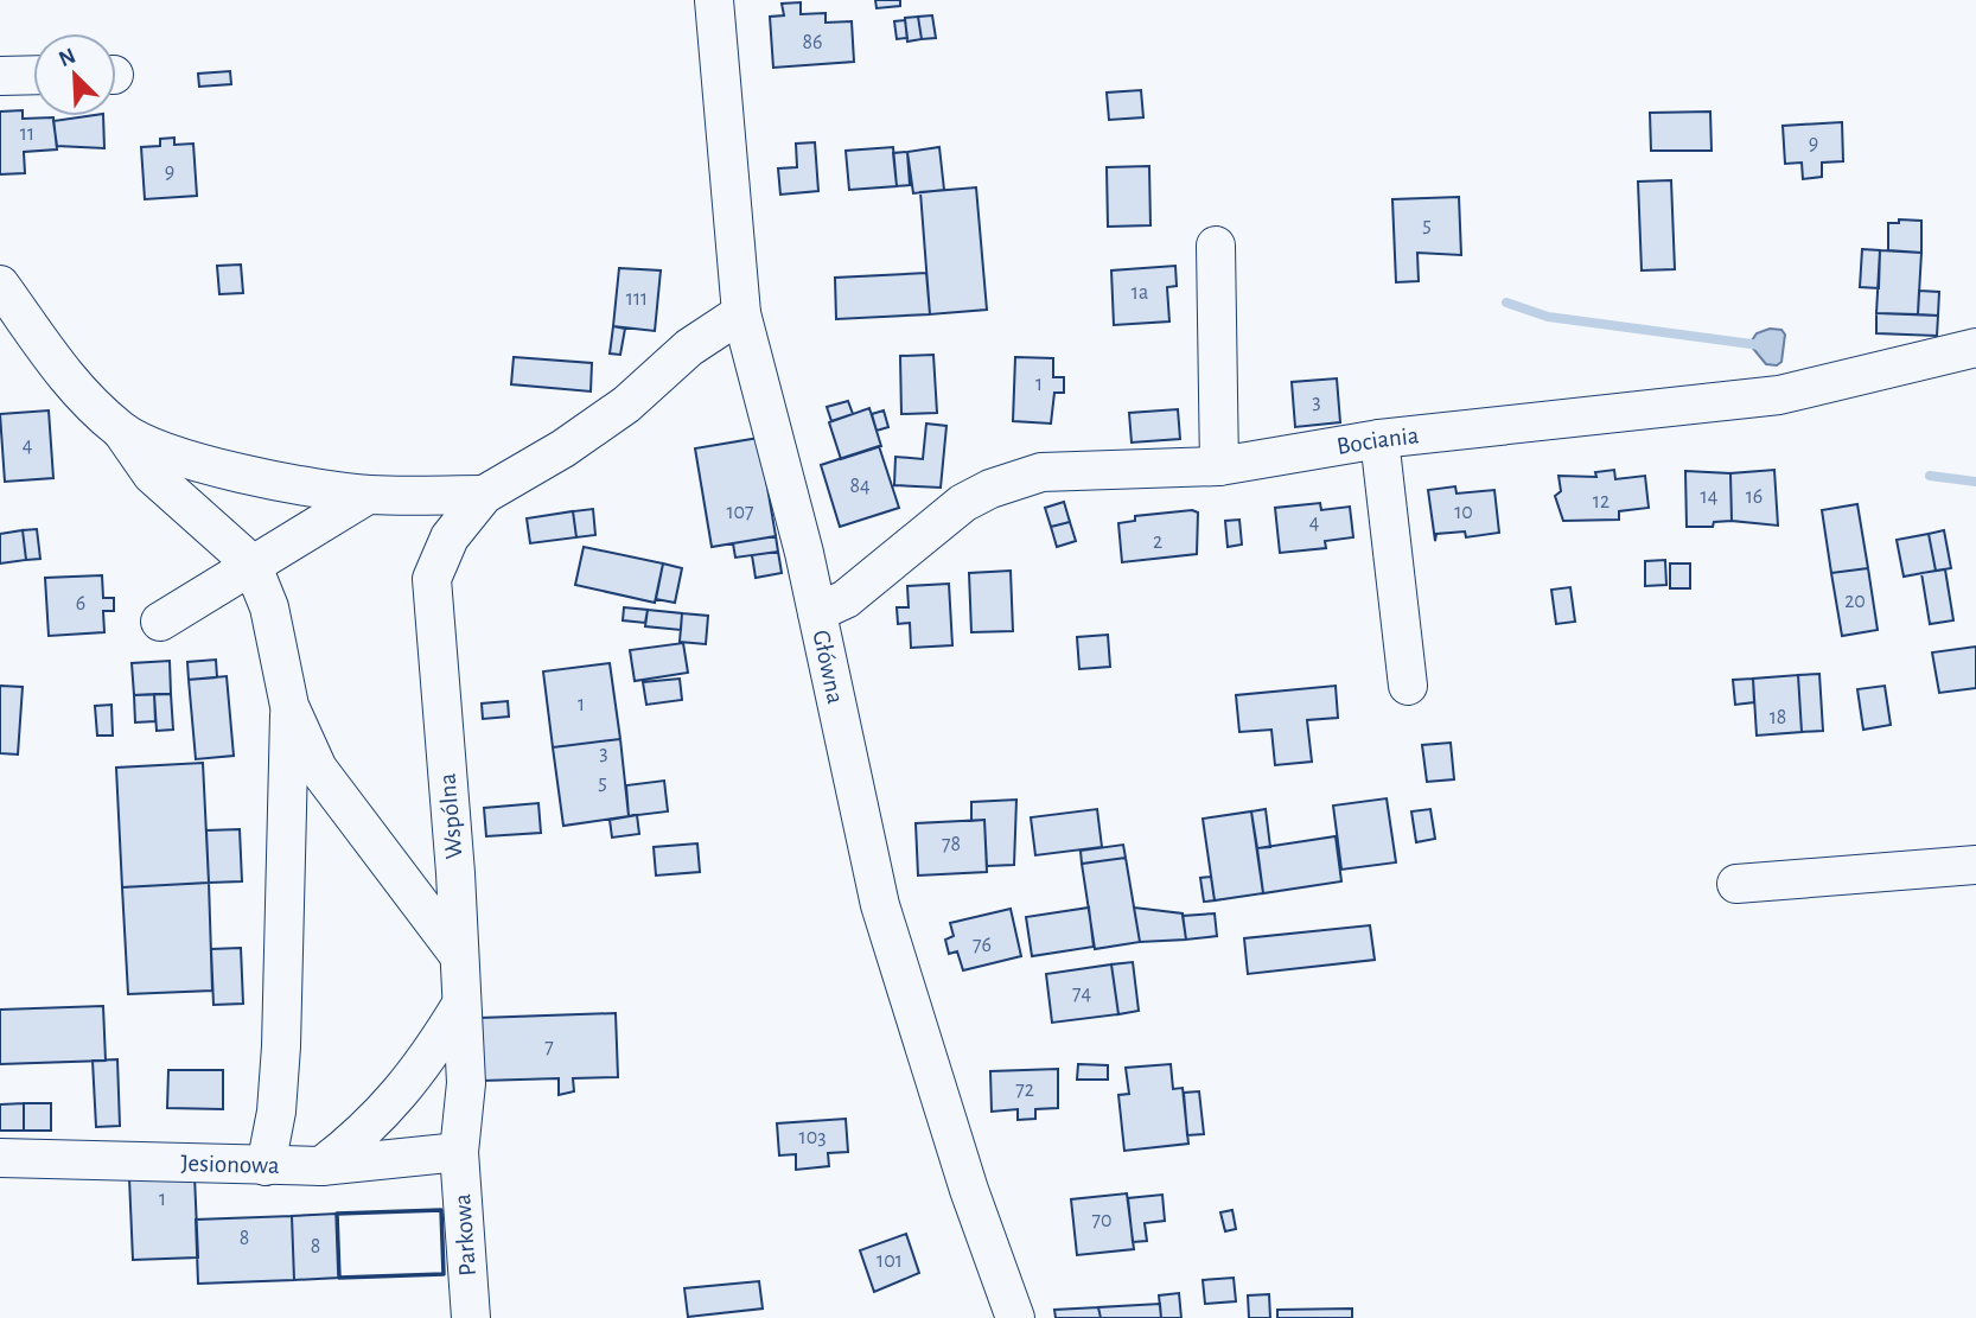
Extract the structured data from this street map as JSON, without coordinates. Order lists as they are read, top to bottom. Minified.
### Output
{"streets":{"street":["Bociania","Główna","Wspólna","Jesionowa","Parkowa"]},"crossings":[["Bociania","Główna"],["Główna","Wspólna"],["Wspólna","Jesionowa"],["Wspólna","Parkowa"],["Jesionowa","Parkowa"]],"house_numbers":["86","11","9","9","5","1a","111","1","3","4","84","14","16","12","107","10","4","2","20","6","1","18","3","5","78","76","74","7","72","103","1","70","8","8","101"],"north":"top left"}
